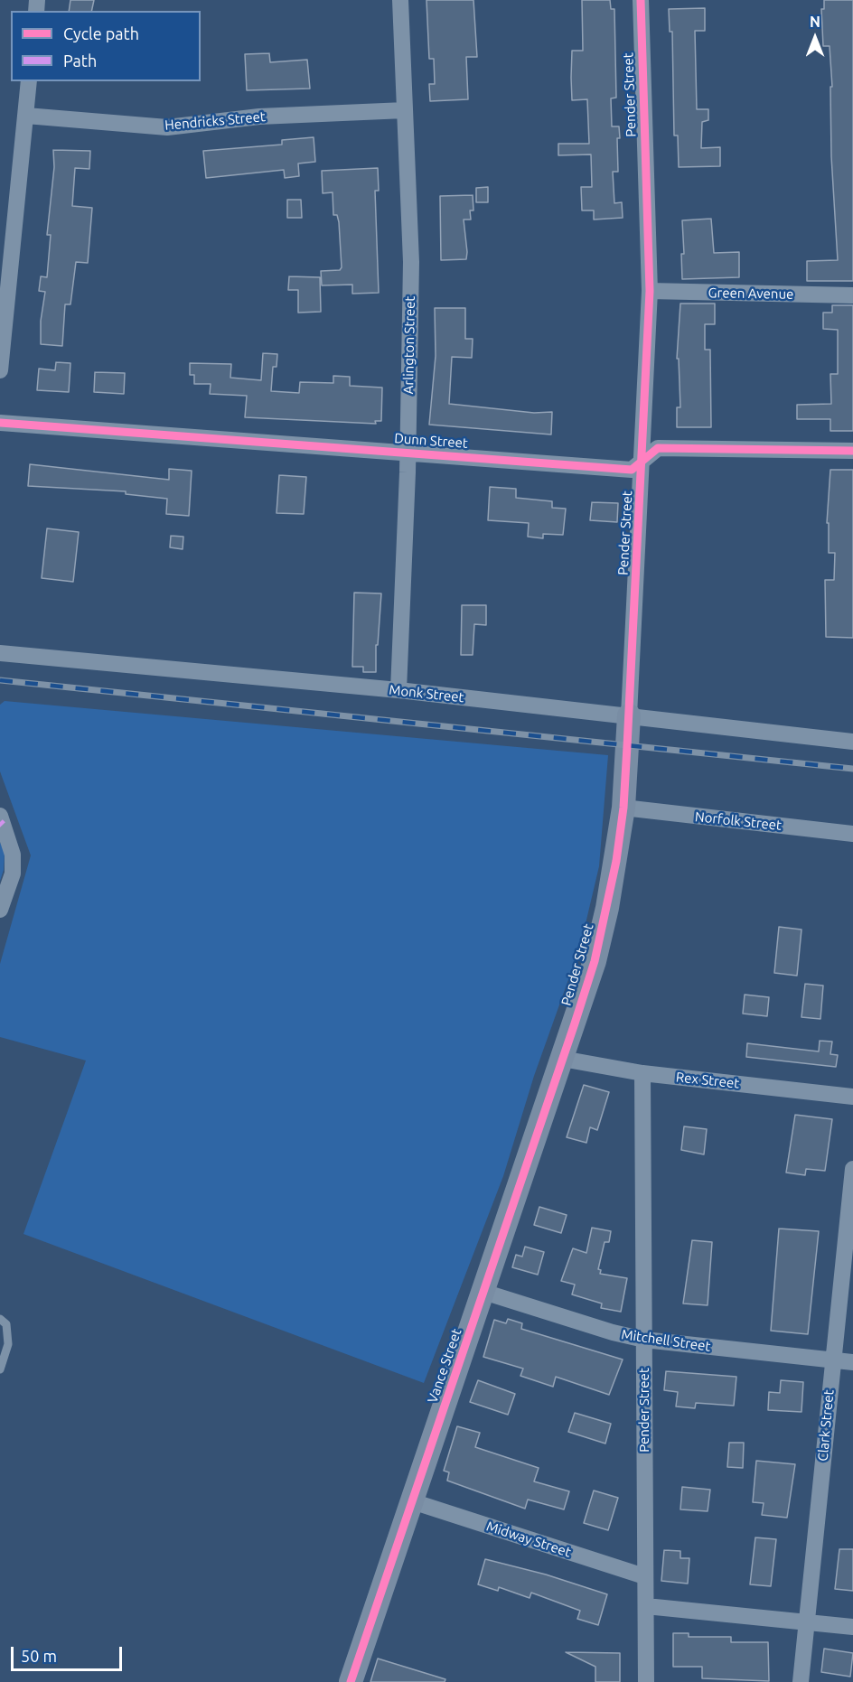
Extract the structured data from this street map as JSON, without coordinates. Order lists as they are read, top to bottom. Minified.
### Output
{"streets":{"street":["Pender Street","Hendricks Street","Green Avenue","Arlington Street","Dunn Street","Monk Street","Norfolk Street","Rex Street","Mitchell Street","Vance Street","Clark Street","Midway Street"]},"crossings":[["Pender Street","Green Avenue"],["Pender Street","Dunn Street"],["Pender Street","Monk Street"],["Pender Street","Norfolk Street"],["Pender Street","Rex Street"],["Pender Street","Mitchell Street"],["Pender Street","Vance Street"],["Pender Street","Midway Street"],["Hendricks Street","Arlington Street"],["Arlington Street","Dunn Street"],["Arlington Street","Monk Street"],["Rex Street","Vance Street"],["Mitchell Street","Vance Street"],["Mitchell Street","Clark Street"],["Vance Street","Midway Street"]],"legend":["Cycle path","Path"],"scale_bar":"50 m","north":"top"}
